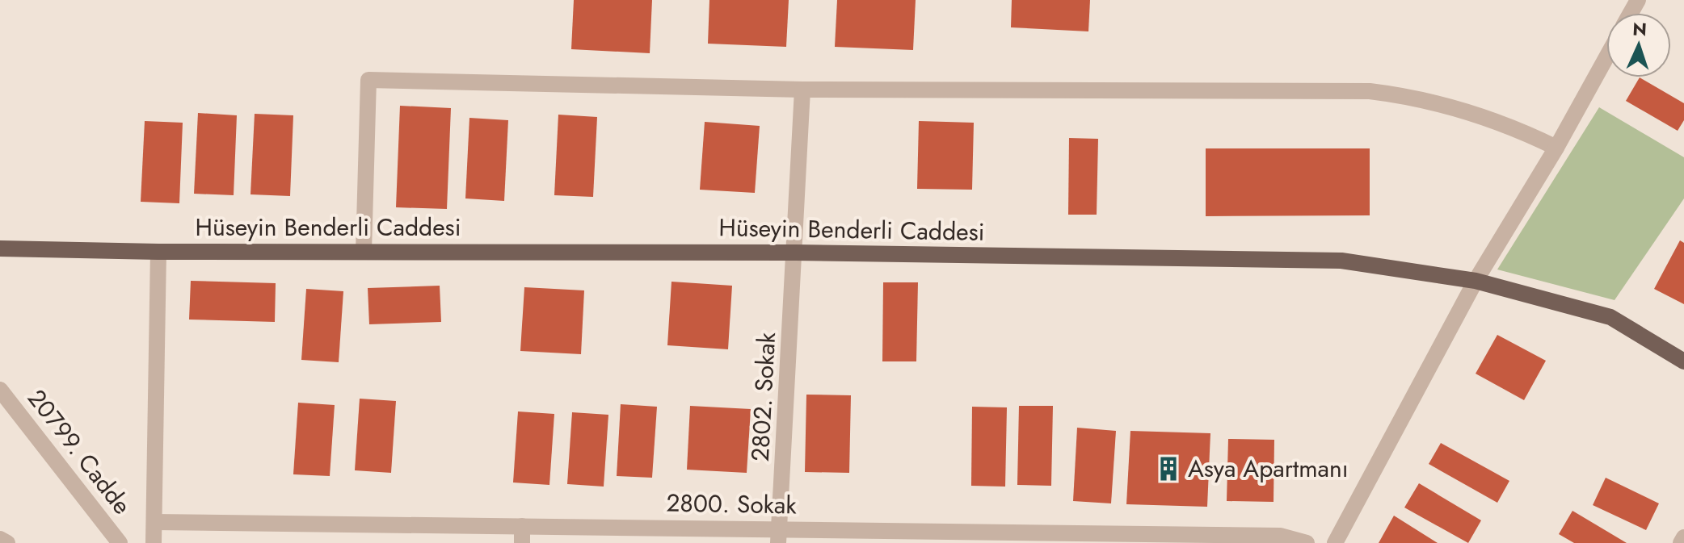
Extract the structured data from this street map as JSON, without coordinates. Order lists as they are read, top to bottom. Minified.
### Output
{"streets":{"main road":["Hüseyin Benderli Caddesi"],"street":["2802. Sokak","20799. Cadde","2800. Sokak"]},"crossings":[["Hüseyin Benderli Caddesi","2802. Sokak"],["2802. Sokak","2800. Sokak"]],"places":{"building":["Asya Apartmanı"]},"north":"top"}
